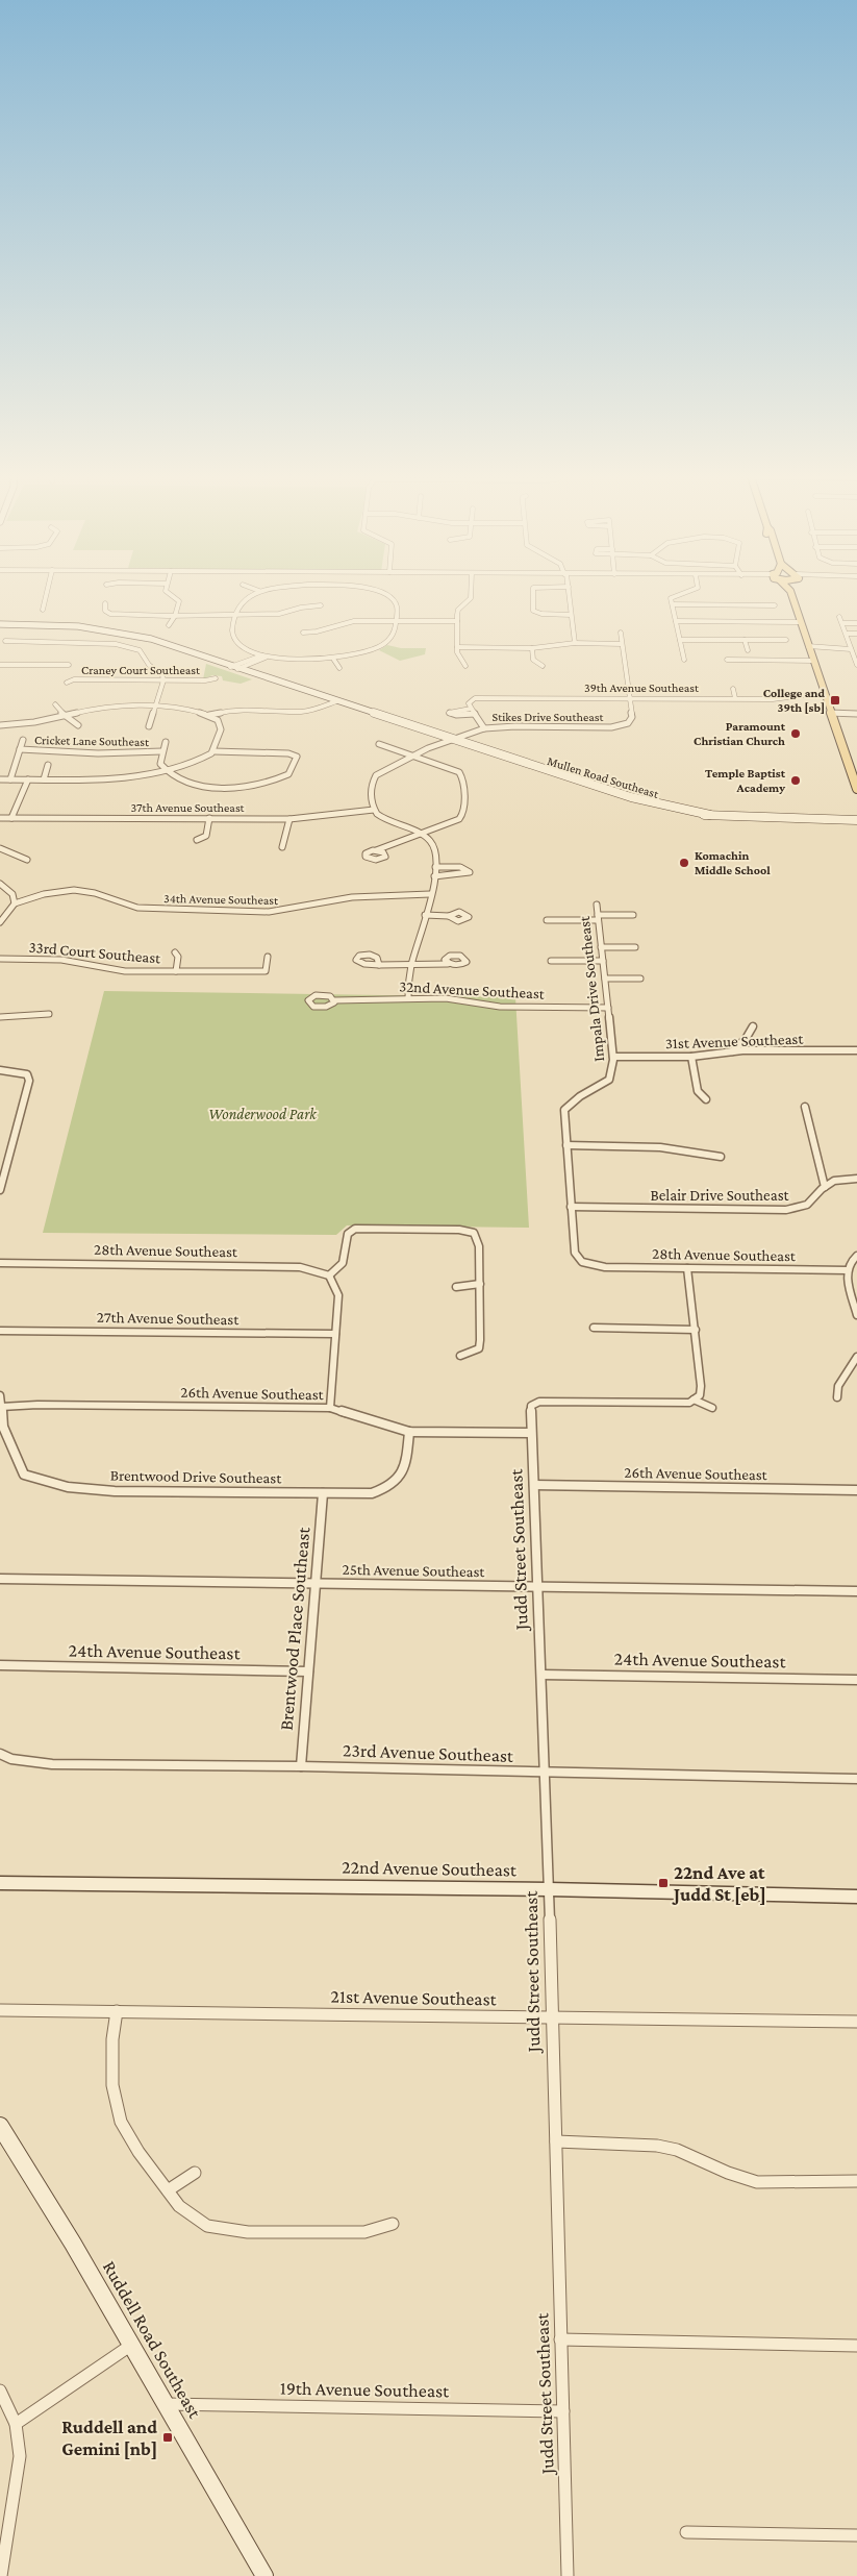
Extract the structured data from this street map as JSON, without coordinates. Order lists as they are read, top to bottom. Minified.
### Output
{"streets":{"street":["Craney Court Southeast","39th Avenue Southeast","Stikes Drive Southeast","Cricket Lane Southeast","Mullen Road Southeast","37th Avenue Southeast","34th Avenue Southeast","33rd Court Southeast","Impala Drive Southeast","32nd Avenue Southeast","31st Avenue Southeast","Belair Drive Southeast","28th Avenue Southeast","27th Avenue Southeast","26th Avenue Southeast","Brentwood Drive Southeast","Judd Street Southeast","25th Avenue Southeast","Brentwood Place Southeast","24th Avenue Southeast","23rd Avenue Southeast","22nd Avenue Southeast","21st Avenue Southeast","Ruddell Road Southeast","19th Avenue Southeast"]},"crossings":[["39th Avenue Southeast","Stikes Drive Southeast"],["Stikes Drive Southeast","Mullen Road Southeast"],["Stikes Drive Southeast","37th Avenue Southeast"],["Impala Drive Southeast","32nd Avenue Southeast"],["Impala Drive Southeast","31st Avenue Southeast"],["Impala Drive Southeast","Belair Drive Southeast"],["Impala Drive Southeast","28th Avenue Southeast"],["26th Avenue Southeast","Brentwood Drive Southeast"],["26th Avenue Southeast","Judd Street Southeast"],["Brentwood Drive Southeast","Brentwood Place Southeast"],["Judd Street Southeast","25th Avenue Southeast"],["Judd Street Southeast","24th Avenue Southeast"],["Judd Street Southeast","23rd Avenue Southeast"],["Judd Street Southeast","22nd Avenue Southeast"],["Judd Street Southeast","21st Avenue Southeast"],["Judd Street Southeast","19th Avenue Southeast"],["25th Avenue Southeast","Brentwood Place Southeast"],["Brentwood Place Southeast","24th Avenue Southeast"],["Brentwood Place Southeast","23rd Avenue Southeast"],["Ruddell Road Southeast","19th Avenue Southeast"]],"parks":["Wonderwood Park"],"places":{"transit":["College and 39th [sb]","22nd Ave at Judd St [eb]","Ruddell and Gemini [nb]"],"other":["Paramount Christian Church","Temple Baptist Academy","Komachin Middle School"]}}
